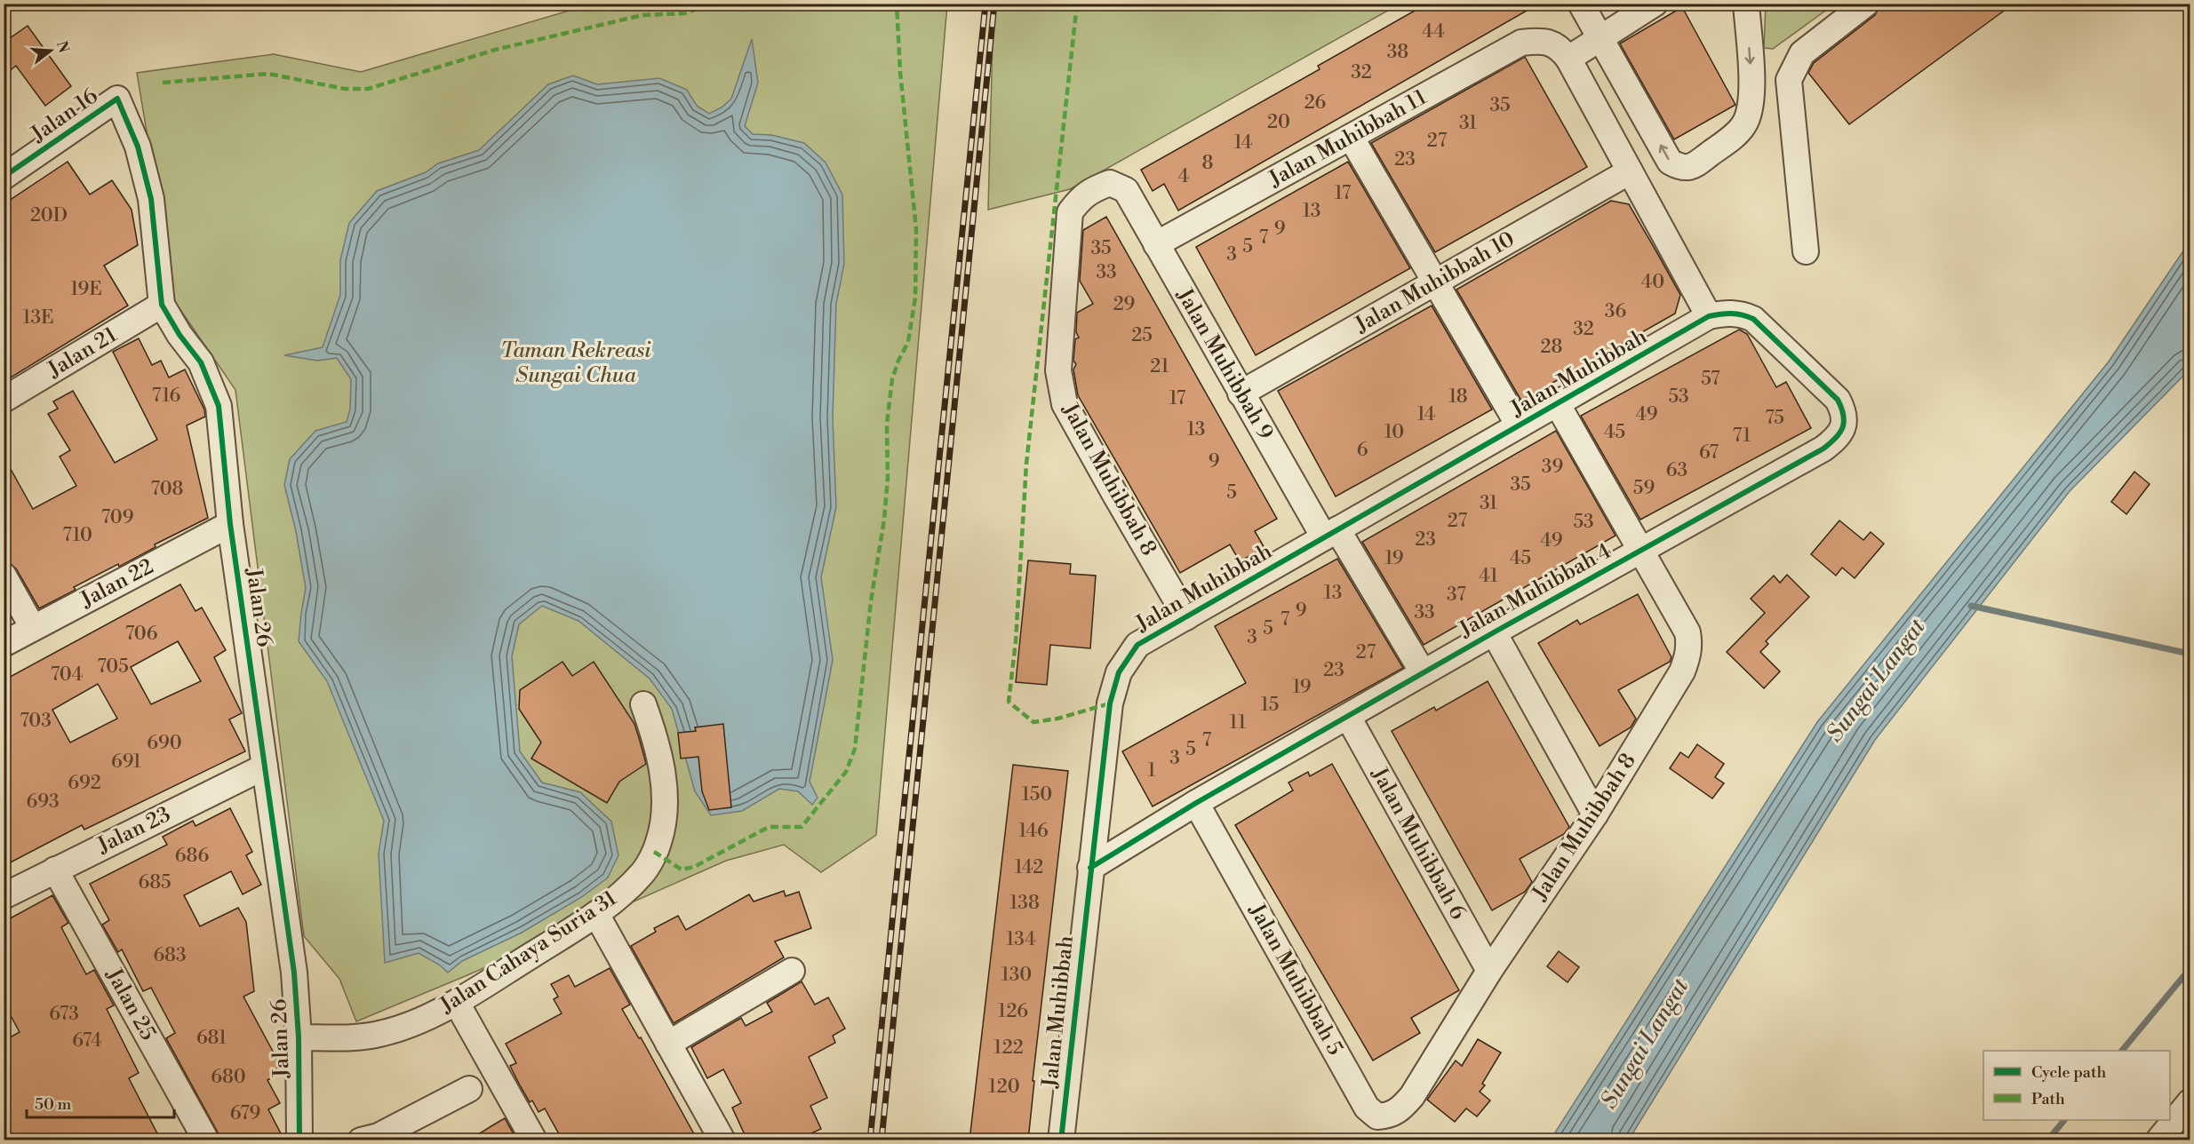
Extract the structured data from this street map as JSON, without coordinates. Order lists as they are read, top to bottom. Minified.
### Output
{"streets":{"street":["Jalan 16","Jalan Muhibbah 11","Jalan Muhibbah 10","Jalan 21","Jalan Muhibbah 9","Jalan Muhibbah","Jalan Muhibbah 8","Jalan 22","Jalan Muhibbah 4","Jalan 26","Jalan 23","Jalan Muhibbah 6","Jalan Cahaya Suria 31","Jalan Muhibbah 5","Jalan 25"]},"crossings":[["Jalan 16","Jalan 26"],["Jalan Muhibbah 11","Jalan Muhibbah 9"],["Jalan Muhibbah 10","Jalan Muhibbah 9"],["Jalan 21","Jalan 26"],["Jalan Muhibbah 9","Jalan Muhibbah"],["Jalan Muhibbah 9","Jalan Muhibbah 8"],["Jalan Muhibbah 9","Jalan Muhibbah 4"],["Jalan Muhibbah","Jalan Muhibbah 8"],["Jalan Muhibbah","Jalan Muhibbah 4"],["Jalan Muhibbah 8","Jalan Muhibbah 4"],["Jalan Muhibbah 8","Jalan Muhibbah 6"],["Jalan Muhibbah 8","Jalan Muhibbah 5"],["Jalan 22","Jalan 26"],["Jalan Muhibbah 4","Jalan Muhibbah 6"],["Jalan Muhibbah 4","Jalan Muhibbah 5"],["Jalan 26","Jalan 23"],["Jalan 26","Jalan Cahaya Suria 31"],["Jalan 23","Jalan 25"]],"water":["Sungai Langat"],"parks":["Taman Rekreasi Sungai Chua"],"house_numbers":["44","38","32","26","35","20","31","27","14","23","8","4","17","13","20D","9","7","5","35","3","33","40","19E","29","36","13E","32","25","28","21","57","716","18","53","17","14","49","75","13","10","45","71","6","67","9","39","63","35","59","708","5","31","709","27","53","710","23","49","19","45","41","13","37","9","33","7","5","706","3","27","705","23","704","19","15","703","11","7","690","5","3","691","1","692","150","693","146","686","142","685","138","134","683","130","126","673","681","674","122","680","120","679"],"legend":["Cycle path","Path"],"scale_bar":"50 m","north":"right"}
